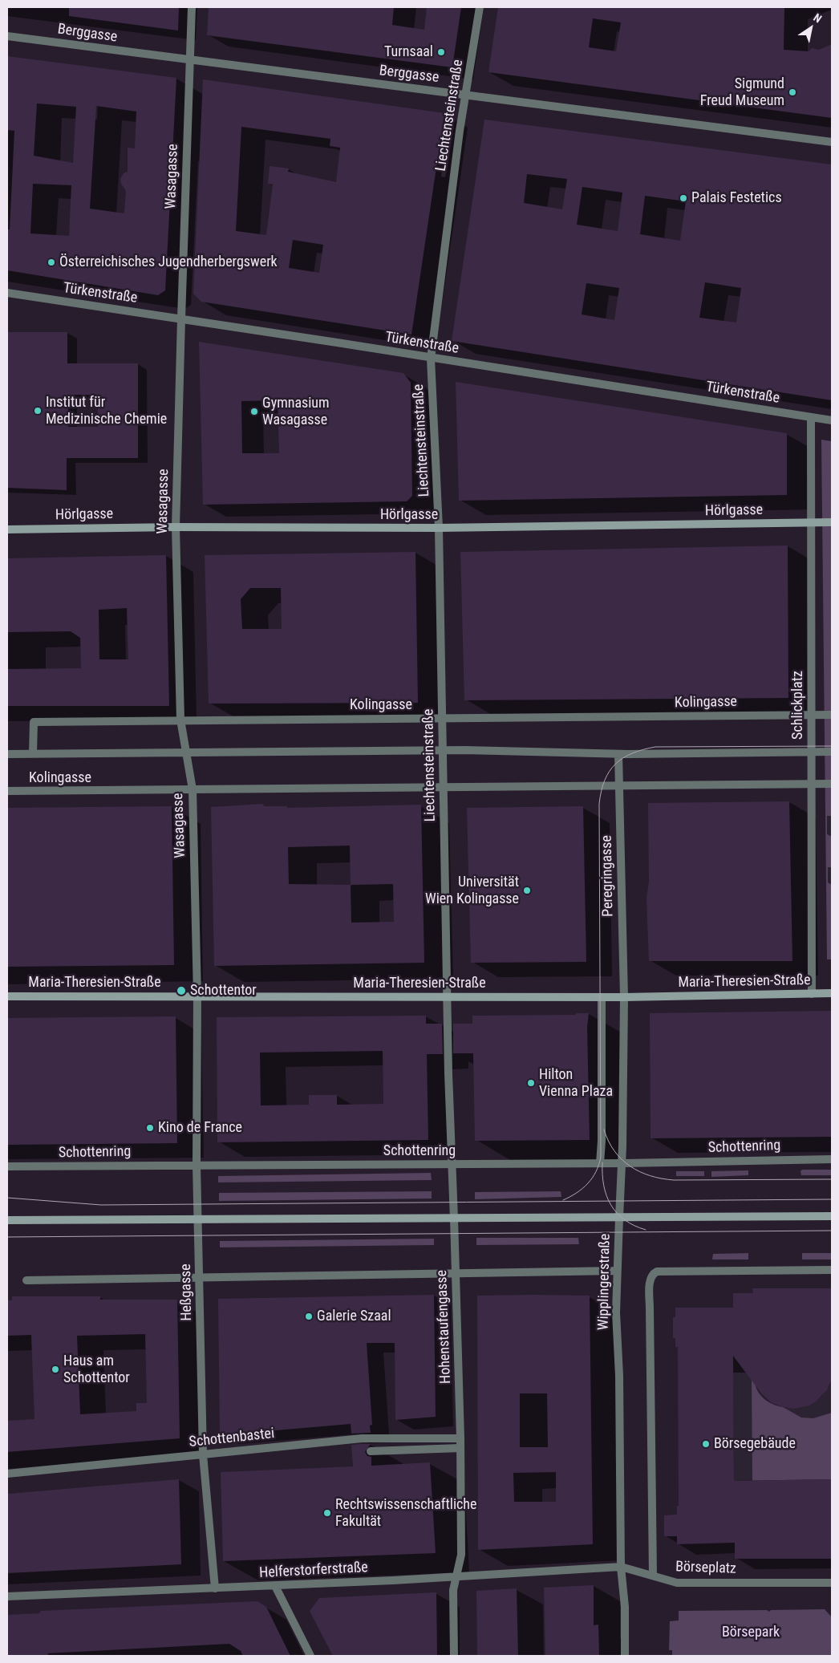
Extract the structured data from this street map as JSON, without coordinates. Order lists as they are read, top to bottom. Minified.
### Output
{"streets":{"main road":["Hörlgasse","Maria-Theresien-Straße"],"street":["Berggasse","Liechtensteinstraße","Wasagasse","Türkenstraße","Kolingasse","Schlickplatz","Peregringasse","Schottenring","Wipplingerstraße","Heßgasse","Hohenstaufengasse","Schottenbastei","Börseplatz","Helferstorferstraße"]},"crossings":[["Berggasse","Liechtensteinstraße"],["Berggasse","Wasagasse"],["Liechtensteinstraße","Türkenstraße"],["Liechtensteinstraße","Hörlgasse"],["Liechtensteinstraße","Kolingasse"],["Liechtensteinstraße","Maria-Theresien-Straße"],["Liechtensteinstraße","Hohenstaufengasse"],["Wasagasse","Türkenstraße"],["Wasagasse","Hörlgasse"],["Wasagasse","Kolingasse"],["Wasagasse","Maria-Theresien-Straße"],["Wasagasse","Heßgasse"],["Türkenstraße","Schlickplatz"],["Hörlgasse","Schlickplatz"],["Kolingasse","Schlickplatz"],["Kolingasse","Peregringasse"],["Schlickplatz","Maria-Theresien-Straße"],["Peregringasse","Maria-Theresien-Straße"],["Peregringasse","Wipplingerstraße"],["Maria-Theresien-Straße","Wipplingerstraße"],["Maria-Theresien-Straße","Heßgasse"],["Maria-Theresien-Straße","Hohenstaufengasse"],["Schottenring","Wipplingerstraße"],["Schottenring","Heßgasse"],["Schottenring","Hohenstaufengasse"],["Wipplingerstraße","Börseplatz"],["Wipplingerstraße","Helferstorferstraße"],["Heßgasse","Schottenbastei"],["Heßgasse","Helferstorferstraße"],["Hohenstaufengasse","Schottenbastei"],["Hohenstaufengasse","Helferstorferstraße"],["Börseplatz","Helferstorferstraße"]],"parks":["Börsepark"],"places":["Turnsaal","Sigmund Freud Museum","Palais Festetics","Österreichisches Jugendherbergswerk","Institut für Medizinische Chemie","Gymnasium Wasagasse","Universität Wien Kolingasse","Schottentor","Hilton Vienna Plaza","Kino de France","Galerie Szaal","Haus am Schottentor","Börsegebäude","Rechtswissenschaftliche Fakultät"],"north":"top right"}
